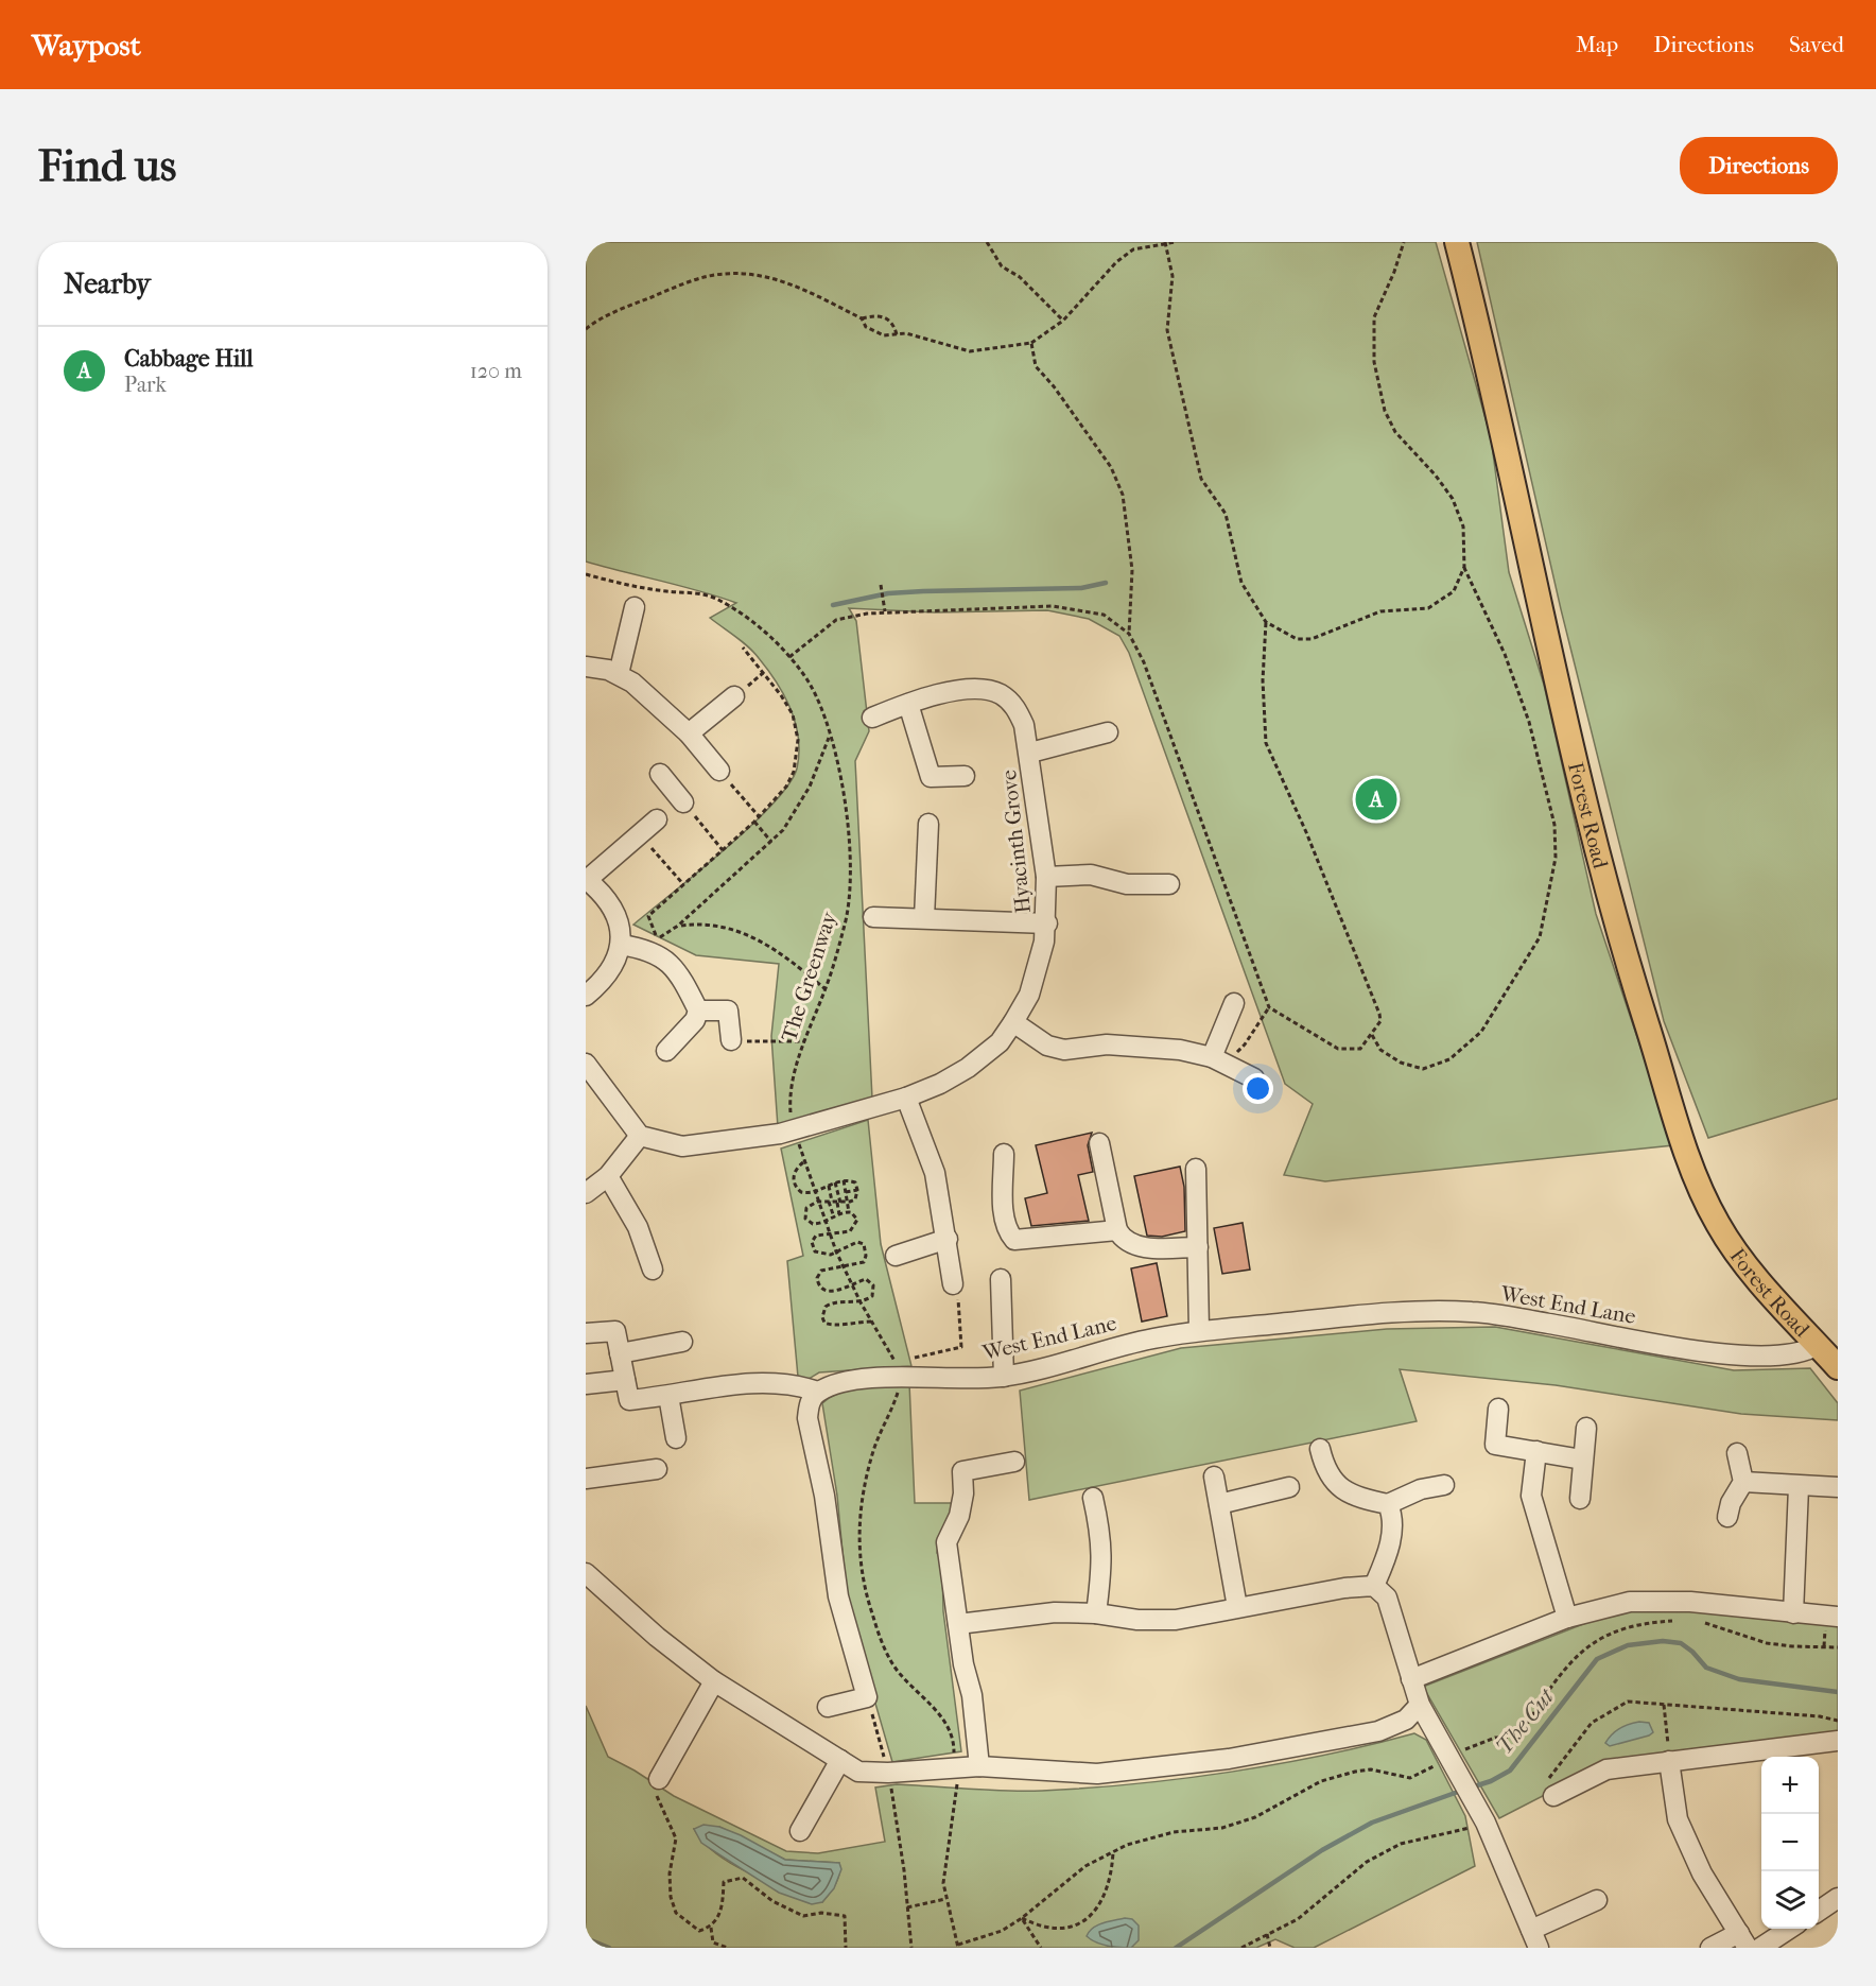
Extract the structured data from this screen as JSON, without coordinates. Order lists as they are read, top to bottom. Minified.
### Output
{"streets":{"main road":["Forest Road"],"street":["Hyacinth Grove","West End Lane"],"path":["The Greenway"]},"crossings":[["Forest Road","West End Lane"]],"water":["The Cut"],"page":{"header":"Waypost","nav":["Map","Directions","Saved"],"buttons":"Directions","title":"Find us","heading":"Nearby","list":[{"mark":"A","name":"Cabbage Hill","note":"Park","value":"120 m"}],"pins":"A","map_buttons":["+","−"]}}
